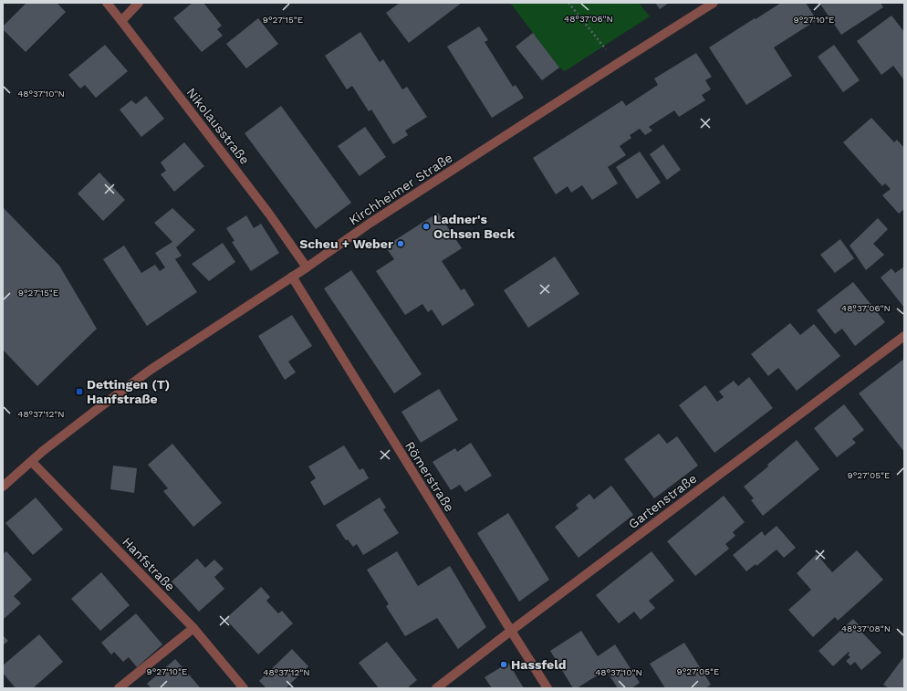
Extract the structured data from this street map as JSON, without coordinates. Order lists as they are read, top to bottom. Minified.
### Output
{"streets":{"street":["Nikolausstraße","Kirchheimer Straße","Römerstraße","Gartenstraße","Hanfstraße"]},"crossings":[["Nikolausstraße","Kirchheimer Straße"],["Kirchheimer Straße","Römerstraße"],["Kirchheimer Straße","Hanfstraße"],["Römerstraße","Gartenstraße"]],"places":{"other":["Ladner's Ochsen Beck","Scheu + Weber","Hassfeld"],"transit":["Dettingen (T) Hanfstraße"]},"coordinates":["48°37'06\"N","9°27'15\"E","9°27'10\"E","48°37'10\"N","48°37'12\"N","9°27'05\"E","48°37'08\"N"]}
